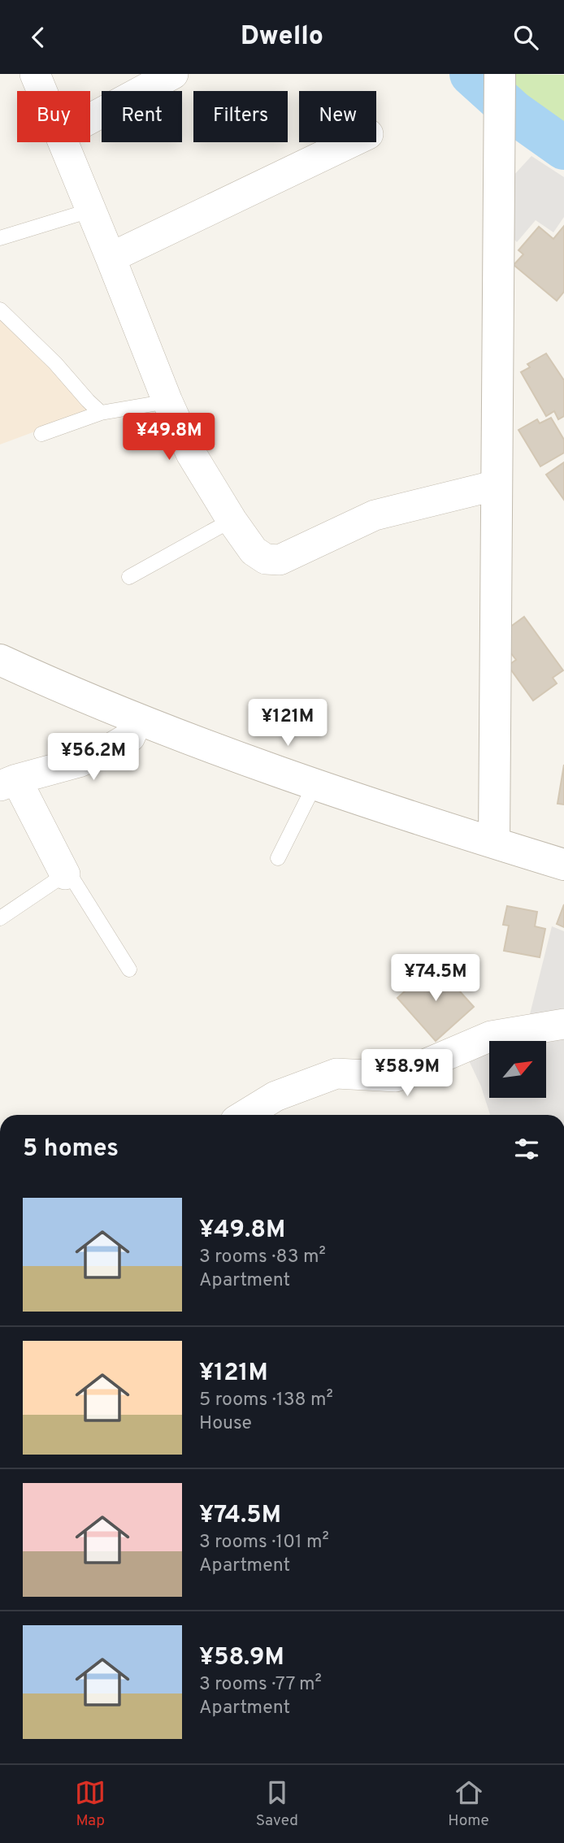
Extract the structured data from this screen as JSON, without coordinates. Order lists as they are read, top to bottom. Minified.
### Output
{"north":"top right","page":{"header":"Dwello","chip":["Buy","Rent","Filters","New"],"price":["¥49.8M","¥121M","¥56.2M","¥74.5M","¥58.9M"],"heading":"5 homes","list":[{"name":"¥49.8M","note":"3 rooms · 83 m² · Apartment"},{"name":"¥121M","note":"5 rooms · 138 m² · House"},{"name":"¥74.5M","note":"3 rooms · 101 m² · Apartment"},{"name":"¥58.9M","note":"3 rooms · 77 m² · Apartment"}],"tabs":["Map","Saved","Home"]}}
